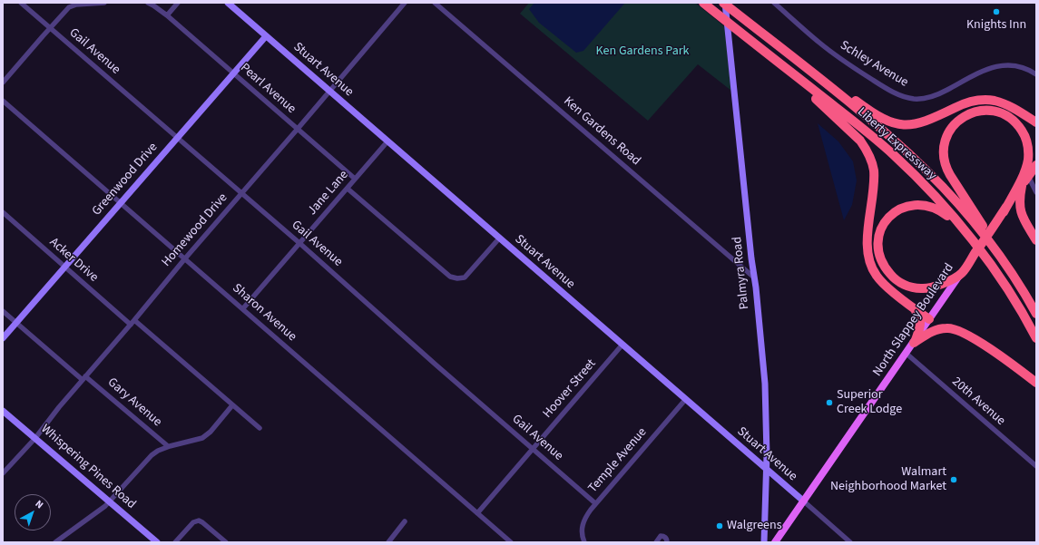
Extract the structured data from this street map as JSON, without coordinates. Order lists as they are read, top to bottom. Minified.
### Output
{"streets":{"highway":["Liberty Expressway","North Slappey Boulevard"],"street":["Gail Avenue","Schley Avenue","Stuart Avenue","Pearl Avenue","Ken Gardens Road","Greenwood Drive","Jane Lane","Homewood Drive","Acker Drive","Palmyra Road","Sharon Avenue","Hoover Street","20th Avenue","Gary Avenue","Temple Avenue","Whispering Pines Road"]},"crossings":[["Gail Avenue","Greenwood Drive"],["Gail Avenue","Jane Lane"],["Gail Avenue","Homewood Drive"],["Gail Avenue","Hoover Street"],["Gail Avenue","Temple Avenue"],["Stuart Avenue","Greenwood Drive"],["Stuart Avenue","Jane Lane"],["Stuart Avenue","Homewood Drive"],["Stuart Avenue","Palmyra Road"],["Stuart Avenue","North Slappey Boulevard"],["Stuart Avenue","Hoover Street"],["Stuart Avenue","Temple Avenue"],["Pearl Avenue","Greenwood Drive"],["Pearl Avenue","Jane Lane"],["Pearl Avenue","Homewood Drive"],["Ken Gardens Road","Palmyra Road"],["Greenwood Drive","Acker Drive"],["Greenwood Drive","Sharon Avenue"],["Greenwood Drive","Gary Avenue"],["Jane Lane","Sharon Avenue"],["Homewood Drive","Acker Drive"],["Homewood Drive","Sharon Avenue"],["Homewood Drive","Gary Avenue"],["Homewood Drive","Whispering Pines Road"],["Sharon Avenue","Hoover Street"],["North Slappey Boulevard","20th Avenue"]],"parks":["Ken Gardens Park"],"places":["Knights Inn","Superior Creek Lodge","Walmart Neighborhood Market","Walgreens"],"north":"top right"}
